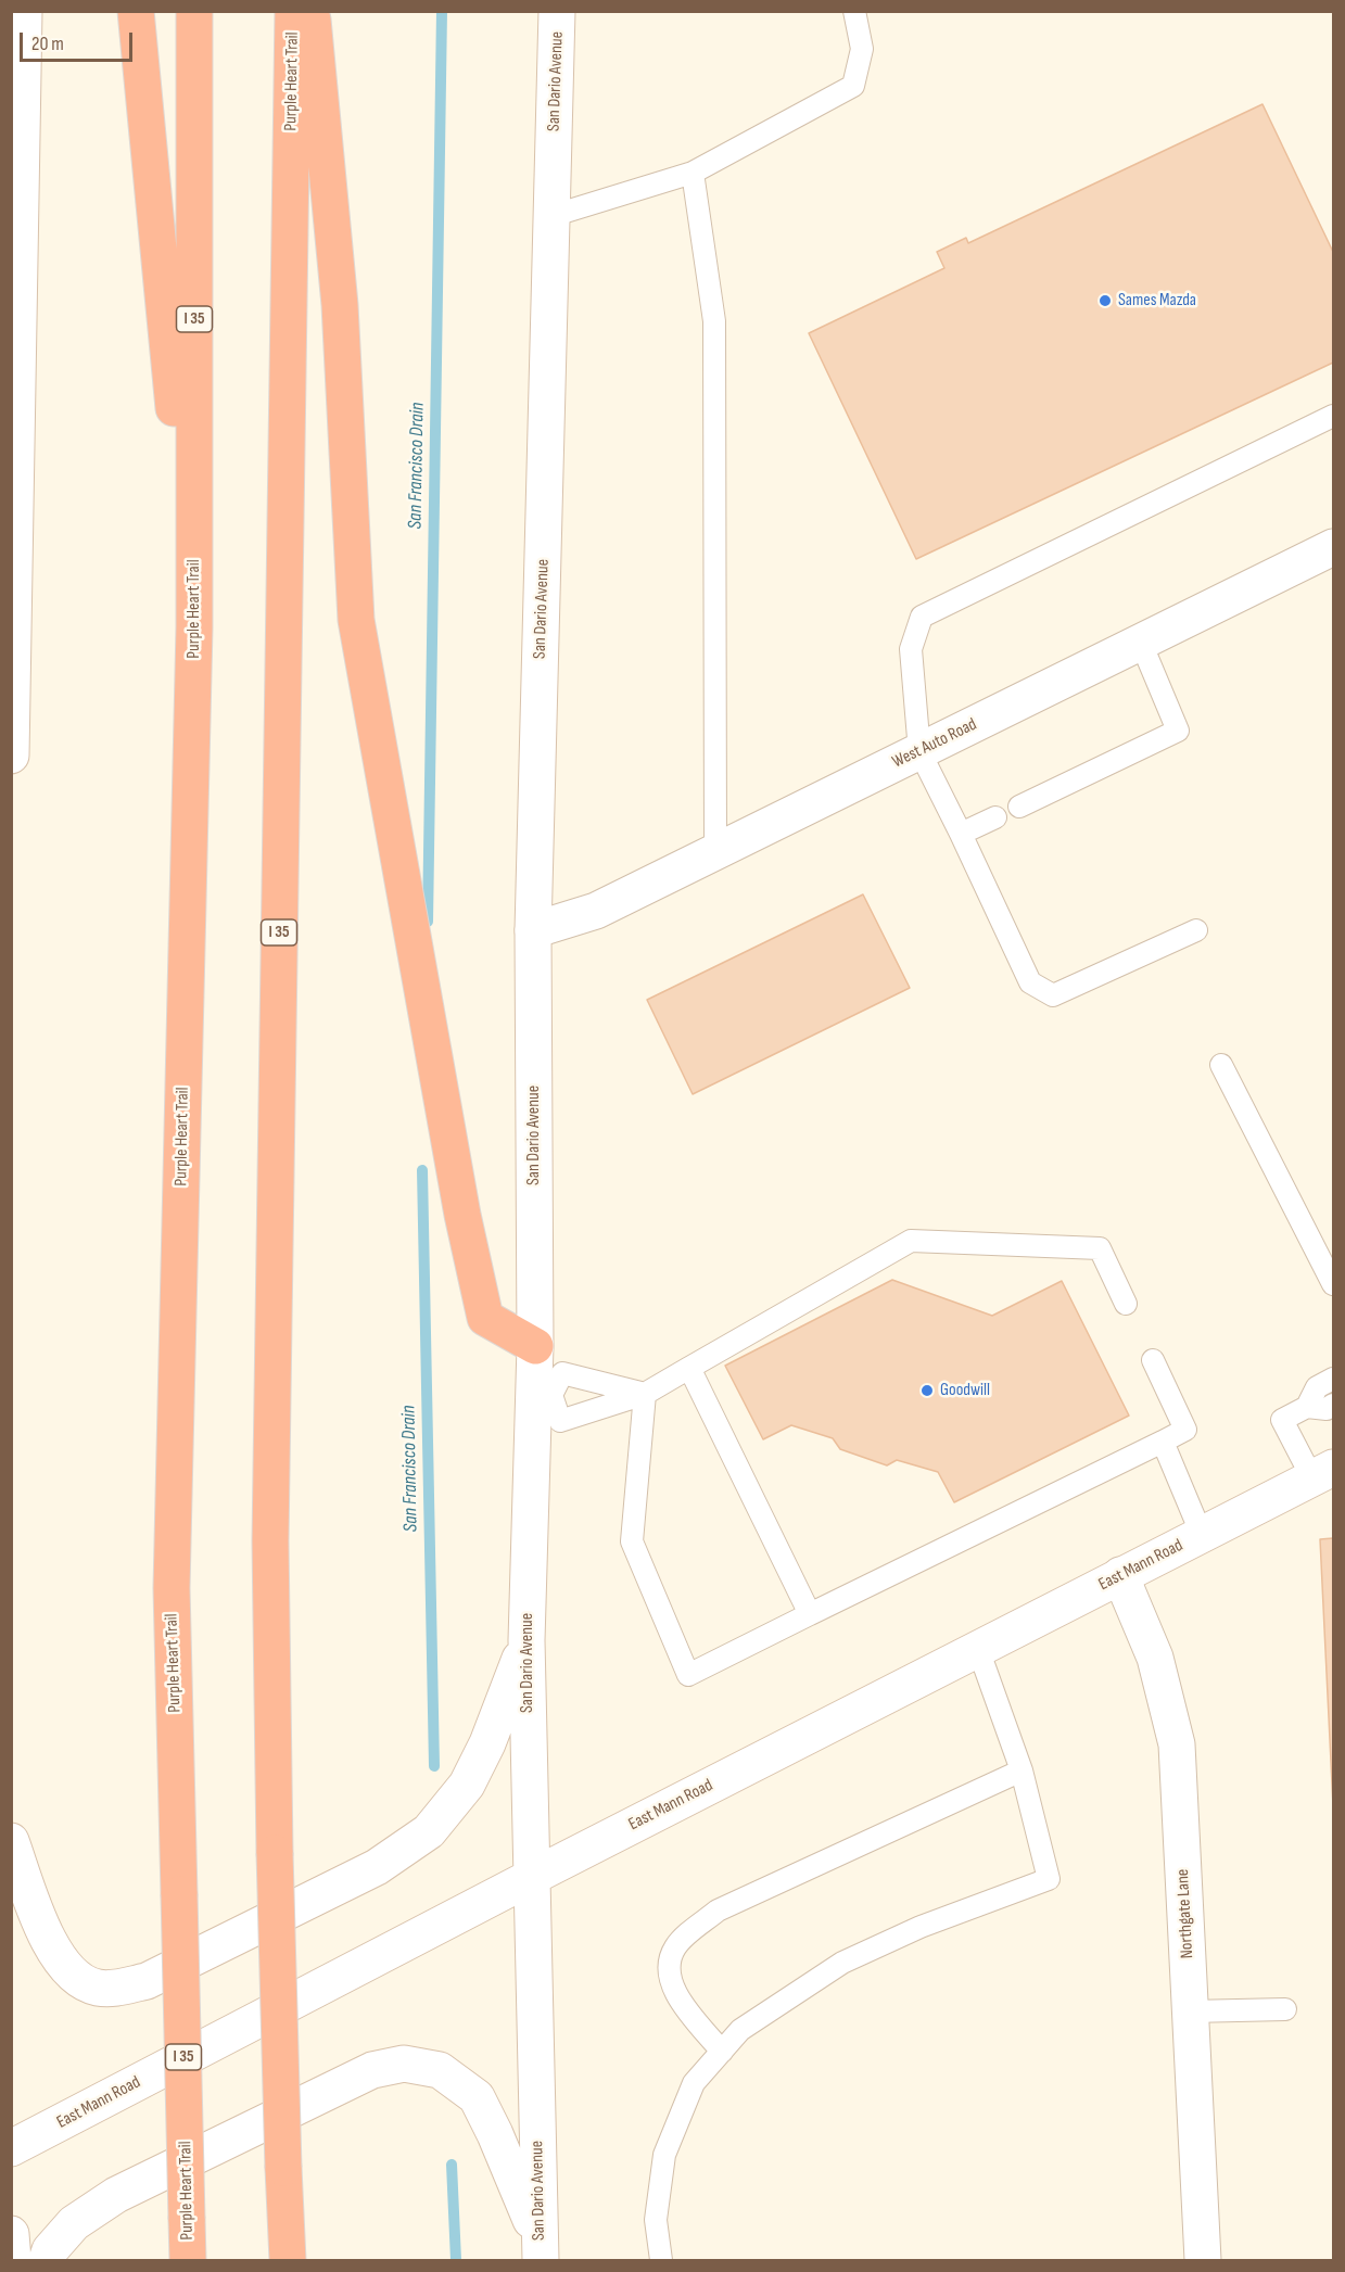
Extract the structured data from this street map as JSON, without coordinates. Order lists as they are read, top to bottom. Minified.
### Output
{"streets":{"highway":["Purple Heart Trail","I 35"],"main road":["San Dario Avenue","West Auto Road","East Mann Road","Northgate Lane"]},"crossings":[["San Dario Avenue","West Auto Road"],["San Dario Avenue","East Mann Road"],["East Mann Road","Northgate Lane"]],"water":["San Francisco Drain"],"places":["Sames Mazda","Goodwill"],"scale_bar":"20 m"}
